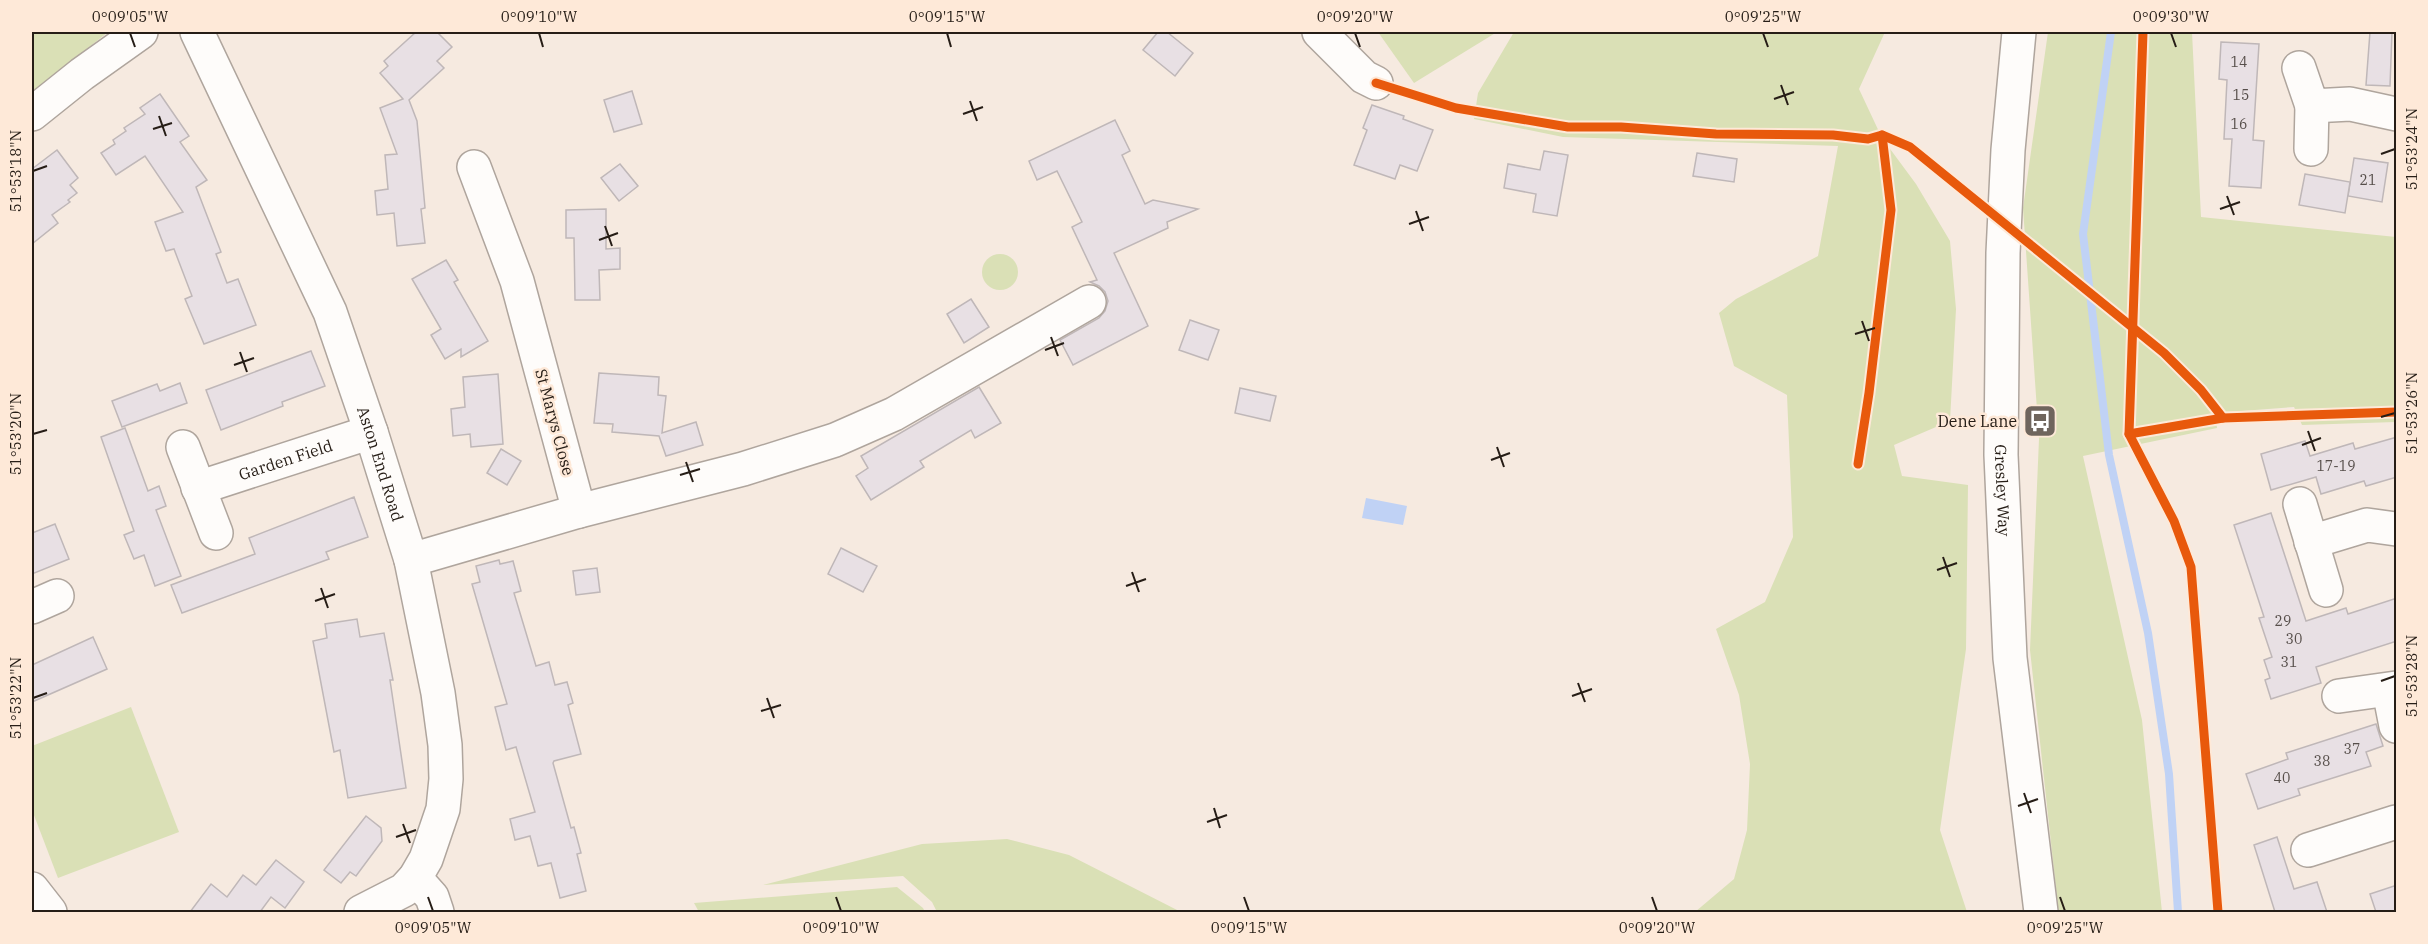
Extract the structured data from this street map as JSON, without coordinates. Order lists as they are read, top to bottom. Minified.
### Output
{"streets":{"street":["St Marys Close","Garden Field","Aston End Road","Gresley Way"]},"crossings":[["Garden Field","Aston End Road"]],"places":{"bus stop":["Dene Lane"]},"house_numbers":["14","15","16","21","17-19","29","30","31","37","38","40"],"coordinates":["0°09'05\"W","0°09'10\"W","0°09'15\"W","0°09'20\"W","0°09'25\"W","0°09'30\"W","51°53'24\"N","51°53'18\"N","51°53'26\"N","51°53'20\"N","51°53'28\"N","51°53'22\"N"]}
